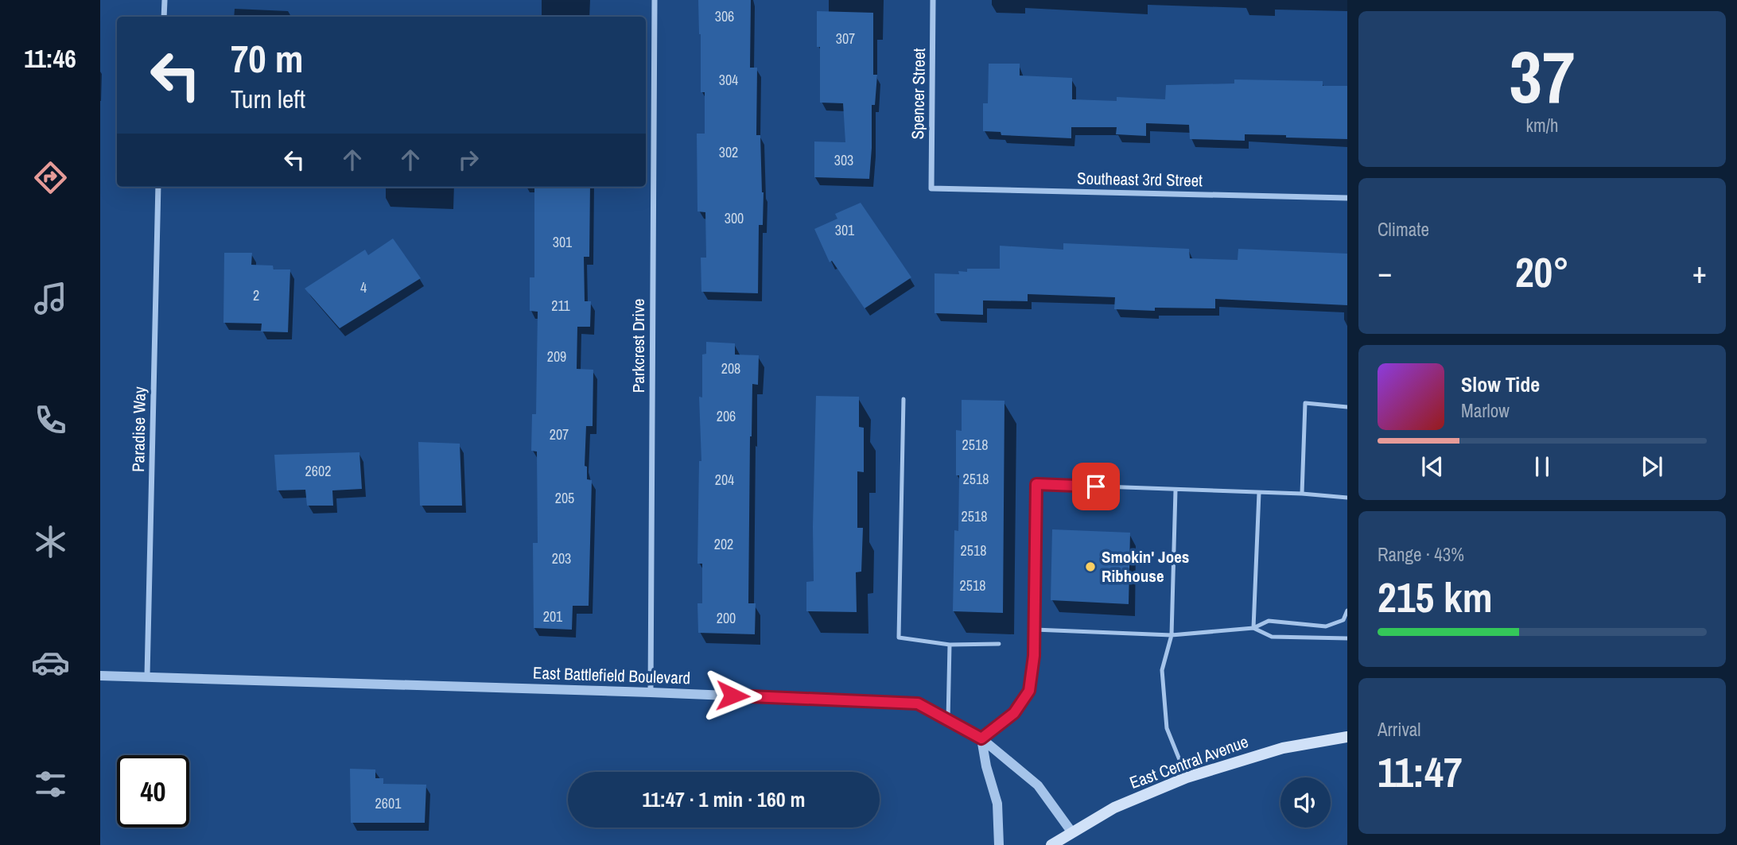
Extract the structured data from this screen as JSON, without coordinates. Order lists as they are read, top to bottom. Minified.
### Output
{"streets":{"main road":["East Central Avenue"],"street":["Spencer Street","Southeast 3rd Street","Parkcrest Drive","Paradise Way","East Battlefield Boulevard"]},"crossings":[["Spencer Street","Southeast 3rd Street"],["Parkcrest Drive","East Battlefield Boulevard"],["Paradise Way","East Battlefield Boulevard"],["East Battlefield Boulevard","East Central Avenue"]],"places":["Smokin' Joes Ribhouse"],"house_numbers":["306","307","304","302","303","300","301","301","4","2","211","209","208","206","207","2518","2602","2518","204","205","2518","202","2518","203","2518","201","200","2601"],"page":{"tabs":"11:46","tile":[["37","km/h"],"Climate",["Range · 43%","215 km"],["Arrival","11:47"]],"turn":["70 m","Turn left"],"heat":["−","20°","+"],"song":["Slow Tide","Marlow"],"limit":"40","trip":"11:47 · 1 min · 160 m"}}
